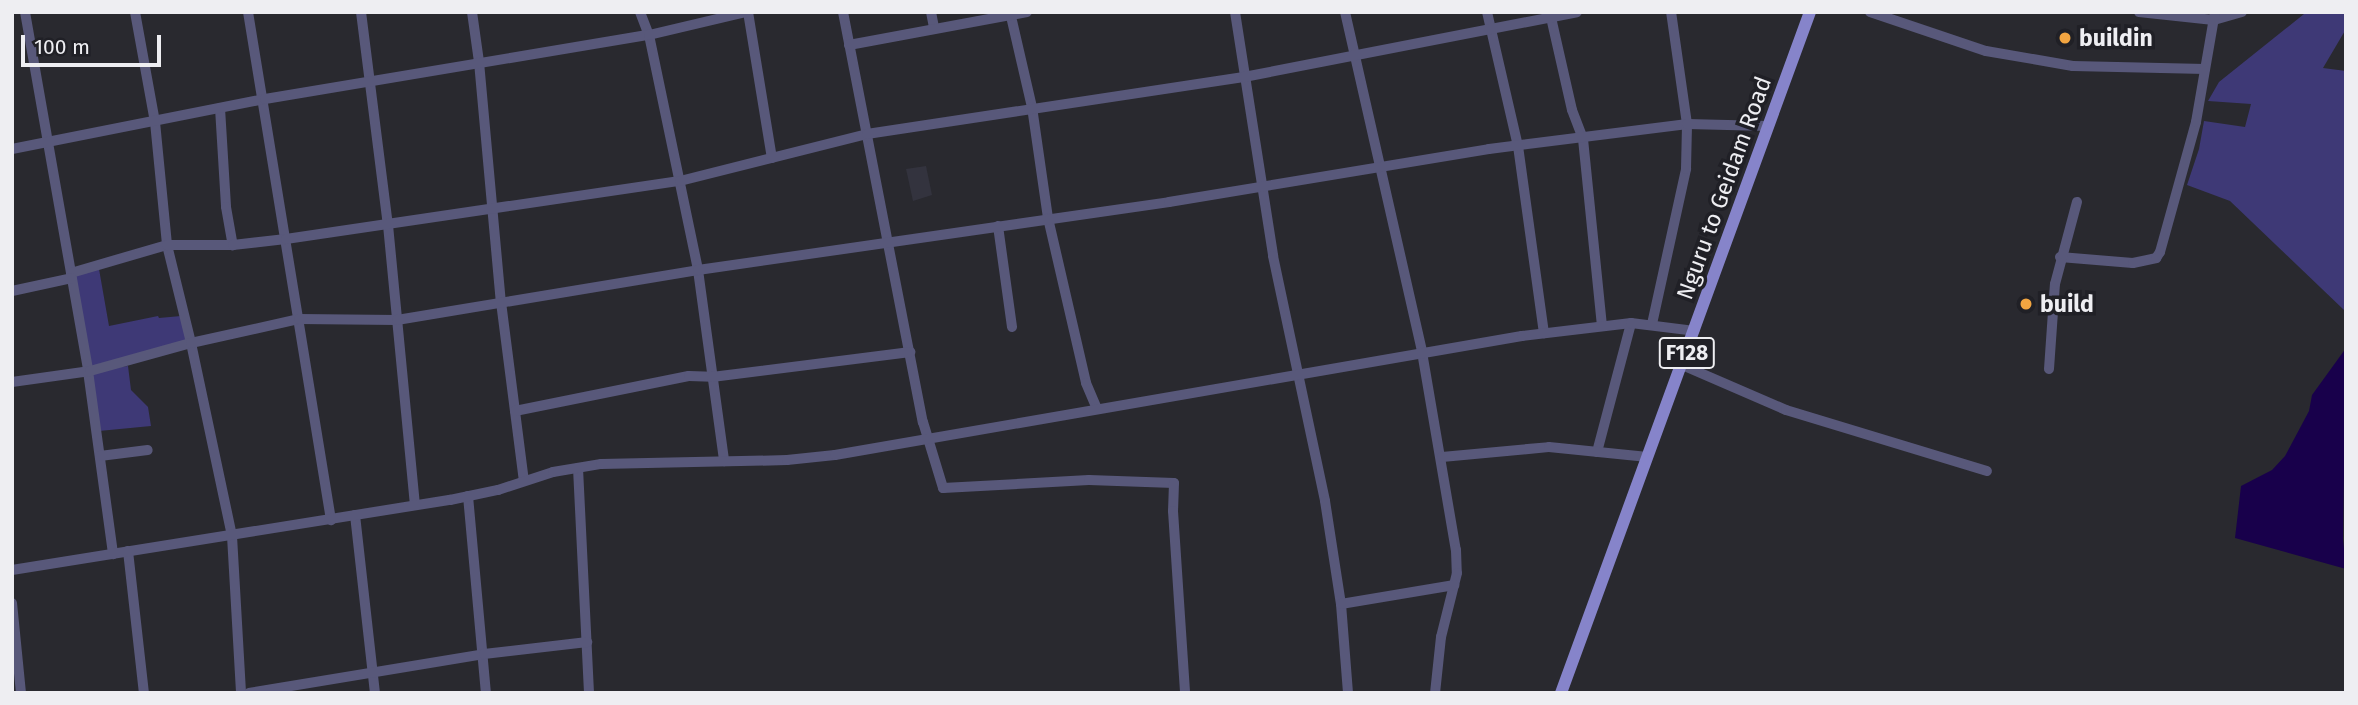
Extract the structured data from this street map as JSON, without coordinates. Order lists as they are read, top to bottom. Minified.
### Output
{"streets":{"main road":["Nguru to Geidam Road","F128"]},"places":["buildin","build"],"scale_bar":"100 m"}
